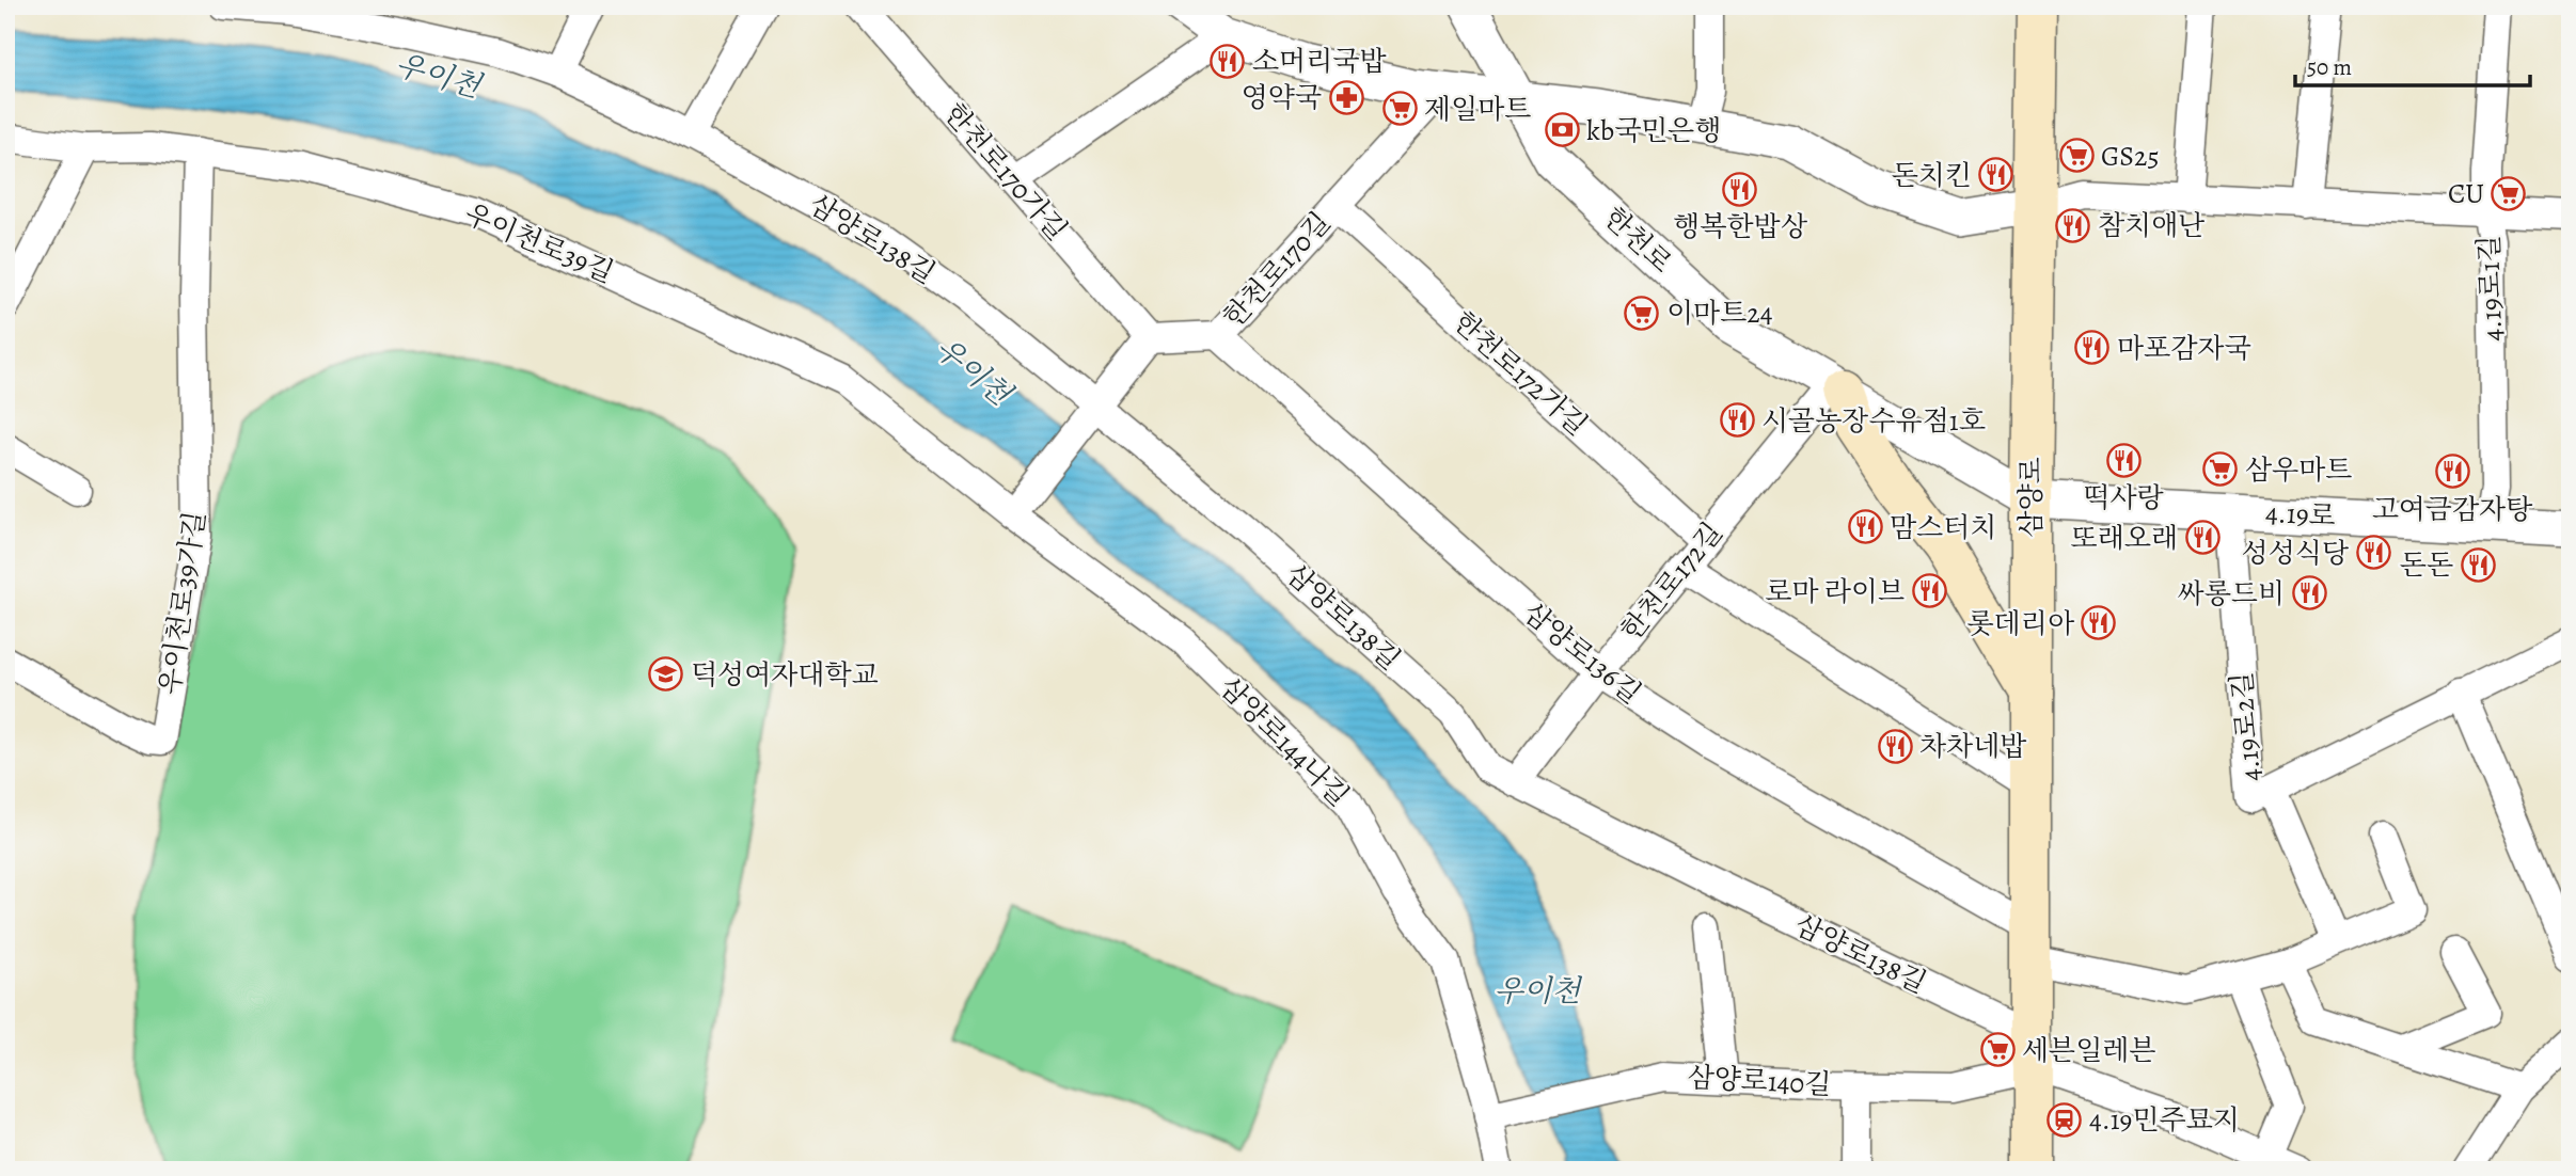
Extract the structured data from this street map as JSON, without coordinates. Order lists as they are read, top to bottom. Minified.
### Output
{"streets":{"main road":["삼양로"],"street":["한천로170가길","삼양로138길","한천로","우이천로39길","한천로170길","4.19로1길","한천로172가길","4.19로","한천로172길","우이천로39가길","삼양로136길","4.19로2길","삼양로144나길","삼양로140길"]},"crossings":[["한천로170가길","한천로170길"],["삼양로138길","삼양로"],["삼양로138길","한천로172길"],["삼양로138길","삼양로140길"],["한천로","삼양로"],["한천로","4.19로"],["한천로","한천로172길"],["우이천로39길","우이천로39가길"],["우이천로39길","삼양로144나길"],["한천로170길","한천로172가길"],["한천로170길","삼양로136길"],["4.19로1길","4.19로"],["한천로172가길","한천로172길"],["삼양로","4.19로"],["삼양로","삼양로136길"],["삼양로","삼양로140길"],["4.19로","4.19로2길"],["한천로172길","삼양로136길"],["삼양로144나길","삼양로140길"]],"water":["우이천"],"places":{"restaurant":["소머리국밥","돈치킨","행복한밥상","참치애난","마포감자국","시골농장수유점1호","떡사랑","고여금감자탕","맘스터치","또래오래","성성식당","돈돈","로마 라이브","싸롱드비","롯데리아","차차네밥"],"pharmacy":["영약국"],"supermarket":["제일마트","GS25","CU","이마트24","삼우마트","세븐일레븐"],"bank":["kb국민은행"],"school or university":["덕성여자대학교"],"station":["4.19민주묘지"]},"scale_bar":"50 m"}
